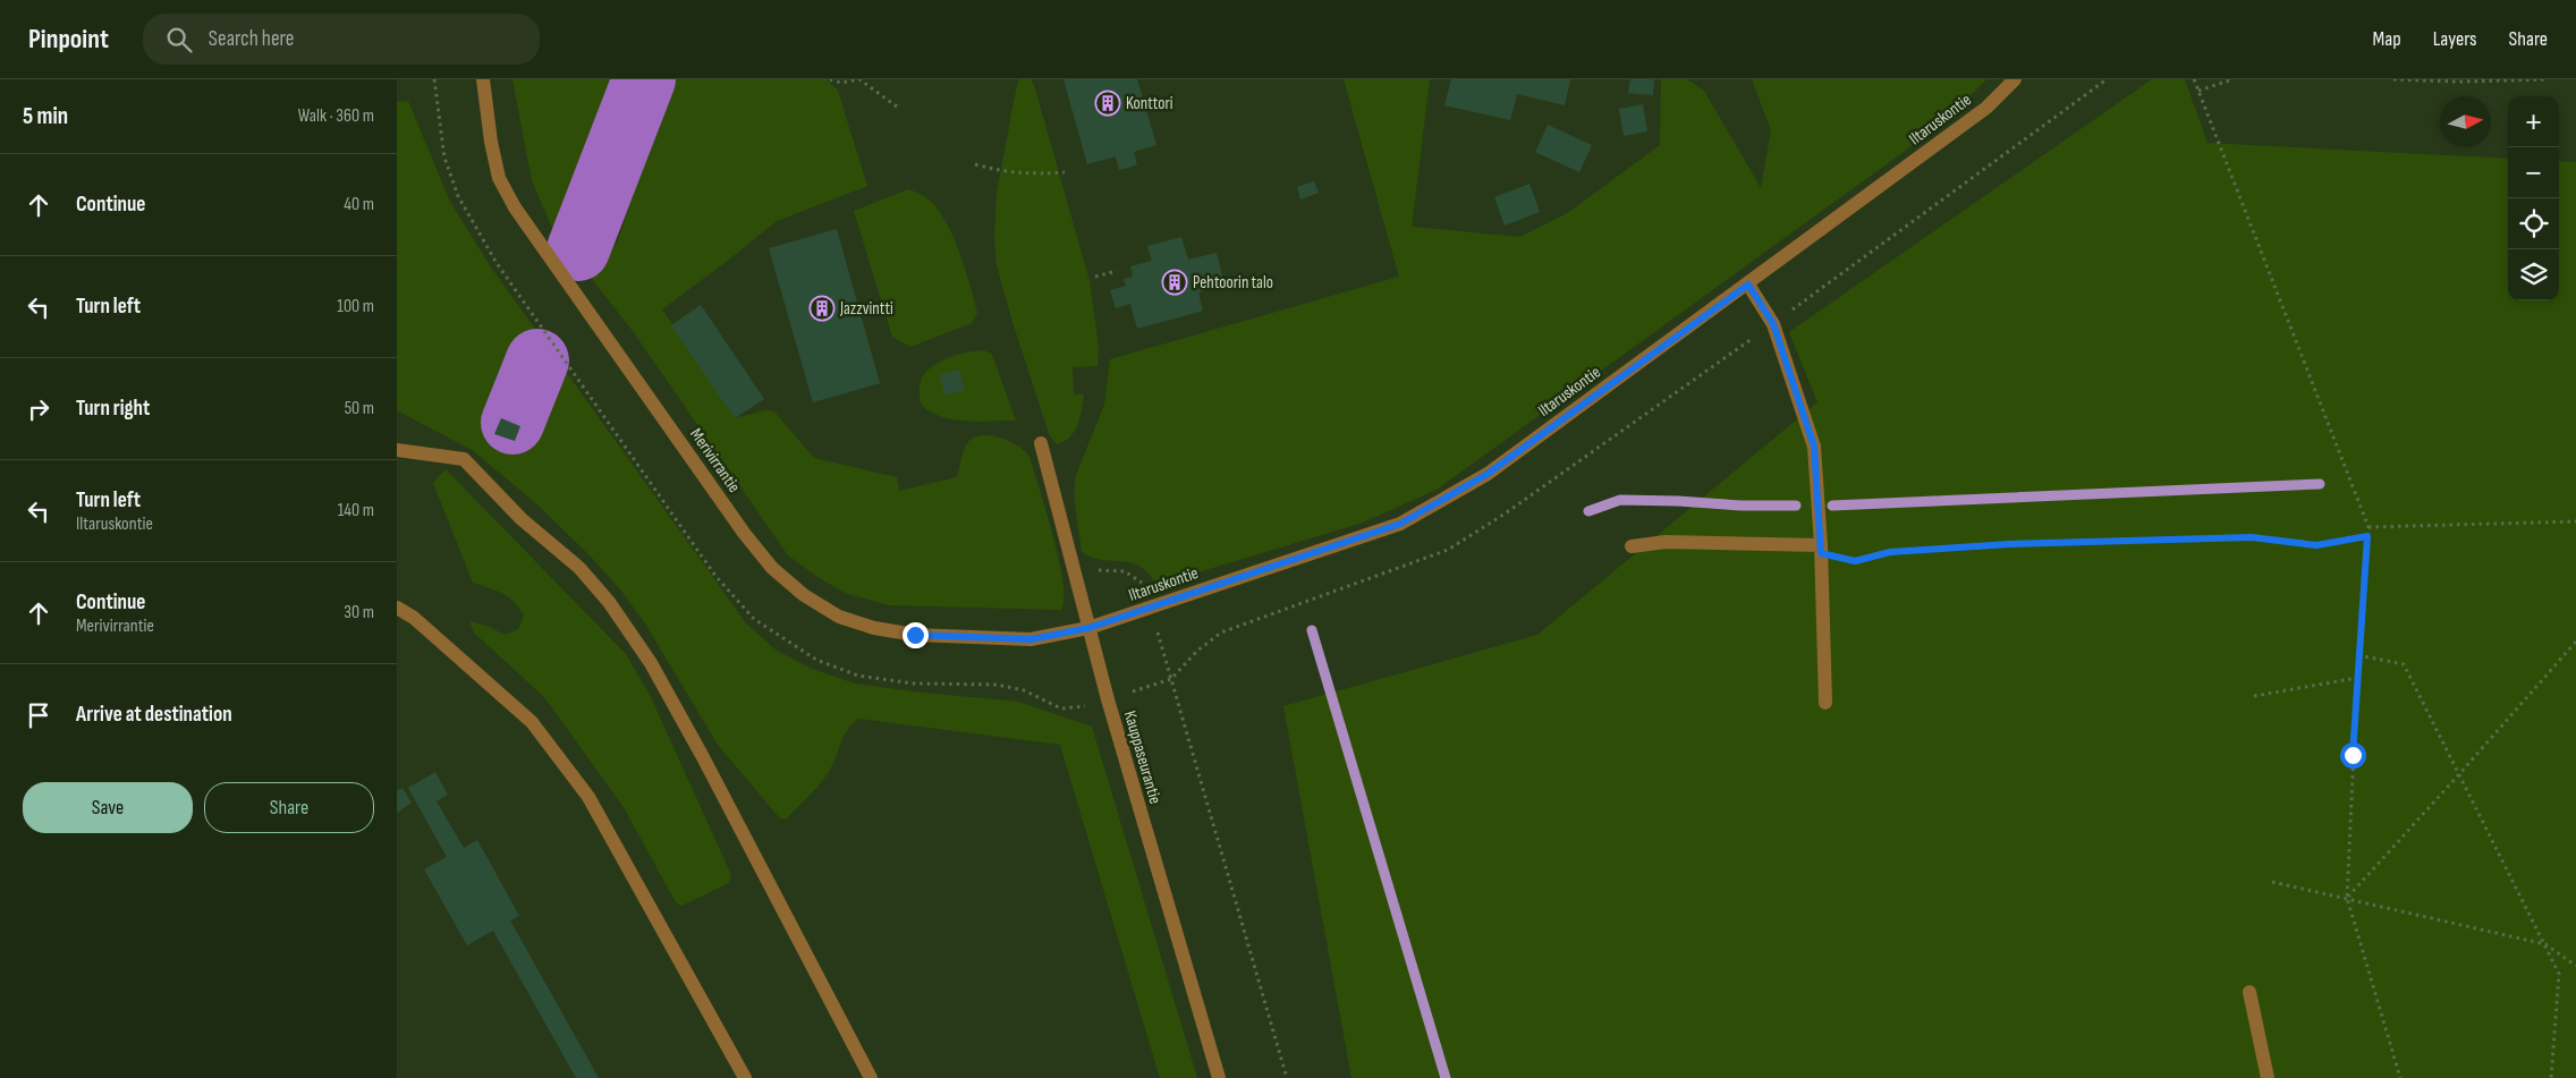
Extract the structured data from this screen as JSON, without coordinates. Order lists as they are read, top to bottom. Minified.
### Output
{"streets":{"street":["Iltaruskontie","Merivirrantie","Kauppaseurantie"]},"crossings":[["Iltaruskontie","Merivirrantie"],["Iltaruskontie","Kauppaseurantie"],["Merivirrantie","Kauppaseurantie"]],"places":{"building":["Konttori","Pehtoorin talo","Jazzvintti"]},"north":"right","page":{"header":"Pinpoint","search":"Search here","nav":["Map","Layers","Share"],"heading":["5 min","Walk · 360 m"],"map_buttons":["+","−"],"list":[["Continue","40 m"],["Turn left","100 m"],["Turn right","50 m"],["Turn left","Iltaruskontie","140 m"],["Continue","Merivirrantie","30 m"],"Arrive at destination"],"buttons":["Save","Share"]}}
